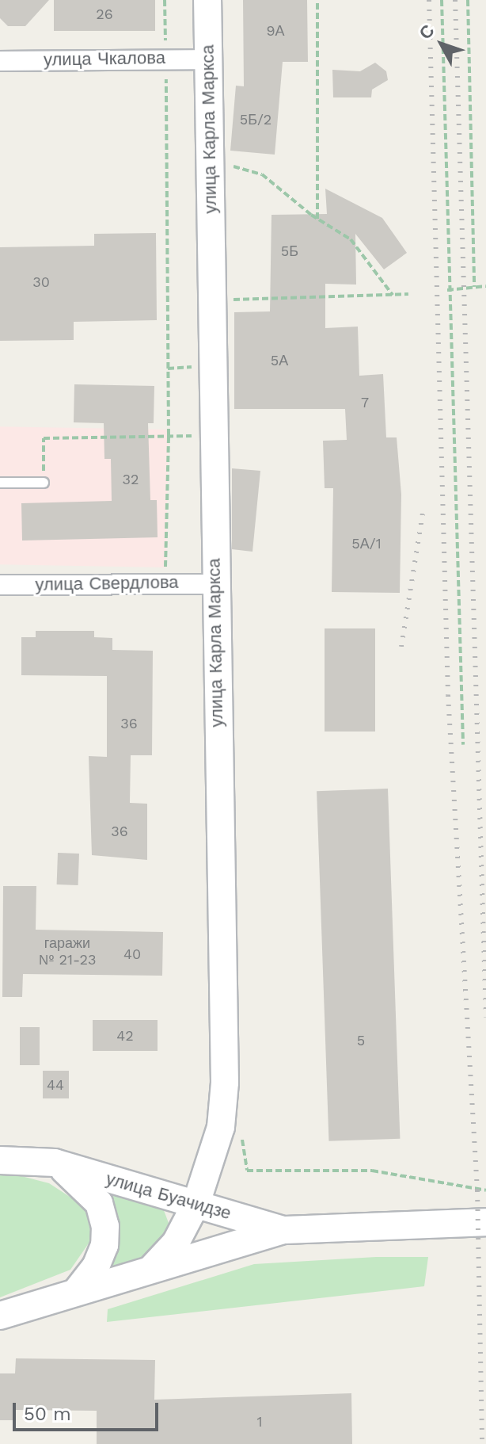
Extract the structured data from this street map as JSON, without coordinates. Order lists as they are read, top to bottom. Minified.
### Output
{"streets":{"street":["улица Чкалова","улица Карла Маркса","улица Свердлова","улица Буачидзе"]},"crossings":[["улица Чкалова","улица Карла Маркса"],["улица Карла Маркса","улица Свердлова"],["улица Карла Маркса","улица Буачидзе"]],"house_numbers":["26","9А","5Б/2","5Б","30","5А","7","32","5А/1","36","36","гаражи № 21-23","40","42","5","44","1"],"scale_bar":"50 m","north":"top left"}
